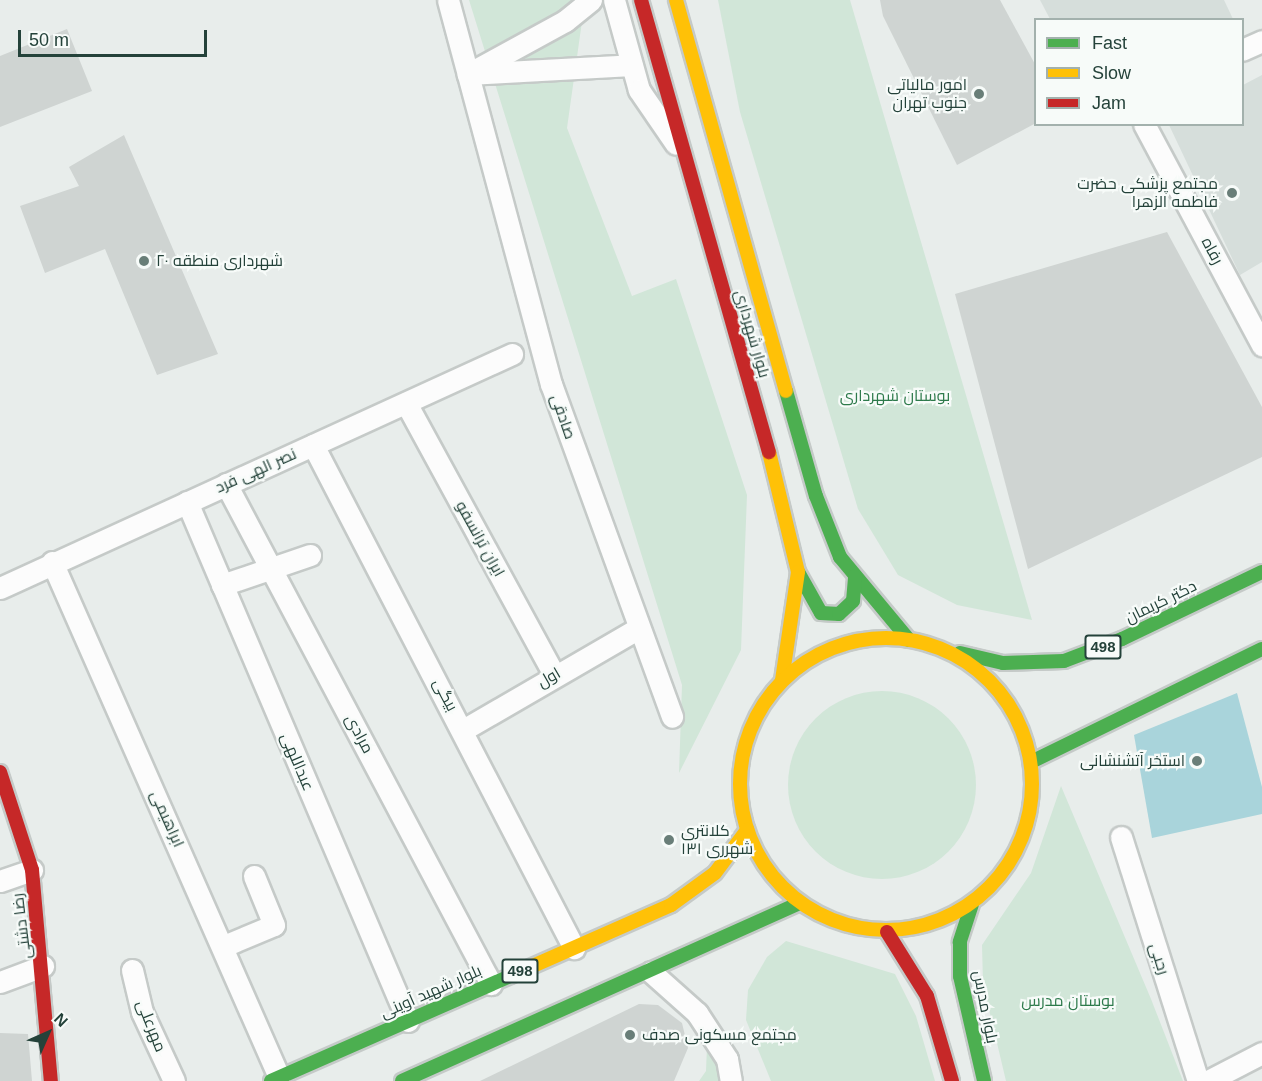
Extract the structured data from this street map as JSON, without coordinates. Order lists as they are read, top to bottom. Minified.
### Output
{"streets":{"main road":["بلوار شهرداری","دکتر کریمان","498","رضا دشتی","بلوار شهید آوینی","بلوار مدرس"],"street":["رفاه","صادقی","نصر الهی فرد","ایران ترانسفو","اول","بیگی","مرادی","عبداللهی","ابراهیمی","رجبی","مهرعلی"]},"crossings":[["بلوار شهرداری","دکتر کریمان"],["صادقی","اول"],["نصر الهی فرد","ایران ترانسفو"],["نصر الهی فرد","بیگی"],["نصر الهی فرد","مرادی"],["نصر الهی فرد","عبداللهی"],["نصر الهی فرد","ابراهیمی"],["ایران ترانسفو","اول"],["اول","بیگی"],["بیگی","بلوار شهید آوینی"],["مرادی","بلوار شهید آوینی"],["عبداللهی","بلوار شهید آوینی"],["ابراهیمی","بلوار شهید آوینی"]],"parks":["بوستان شهرداری","بوستان مدرس"],"places":["امور مالیاتی جنوب تهران","مجتمع پزشکی حضرت فاطمه الزهرا","شهرداری منطقه ۲۰","استخر آتشنشانی","کلانتری ۱۳۱ شهرری","مجتمع مسکونی صدف"],"legend":["Fast","Slow","Jam"],"scale_bar":"50 m","north":"top right"}
